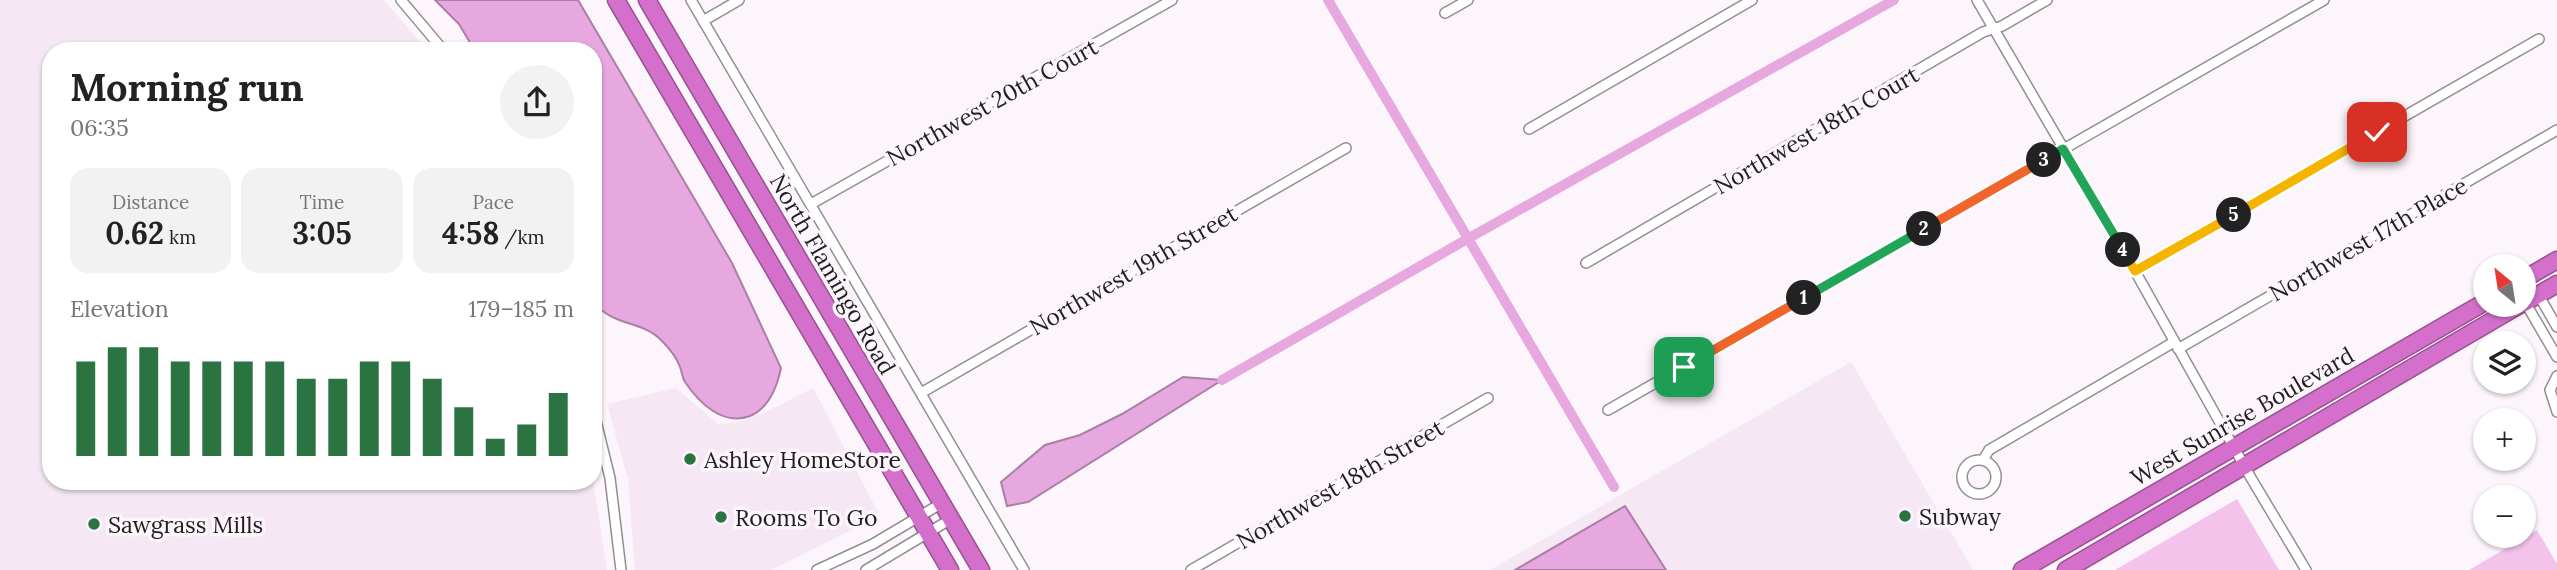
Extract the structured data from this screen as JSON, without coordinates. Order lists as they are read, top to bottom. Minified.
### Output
{"streets":{"highway":["North Flamingo Road","West Sunrise Boulevard"],"street":["Northwest 20th Court","Northwest 18th Court","Northwest 17th Place","Northwest 19th Street","Northwest 18th Street"]},"places":["Ashley HomeStore","Subway","Rooms To Go","Sawgrass Mills"],"north":"top left","page":{"heading":["Morning run","06:35"],"pins":["3","5","2","4","1"],"stats":[["Distance","0.62 km"],["Time","3:05"],["Pace","4:58 /km"]],"map_buttons":["+","−"],"chart":["Elevation","179–185 m"]}}
